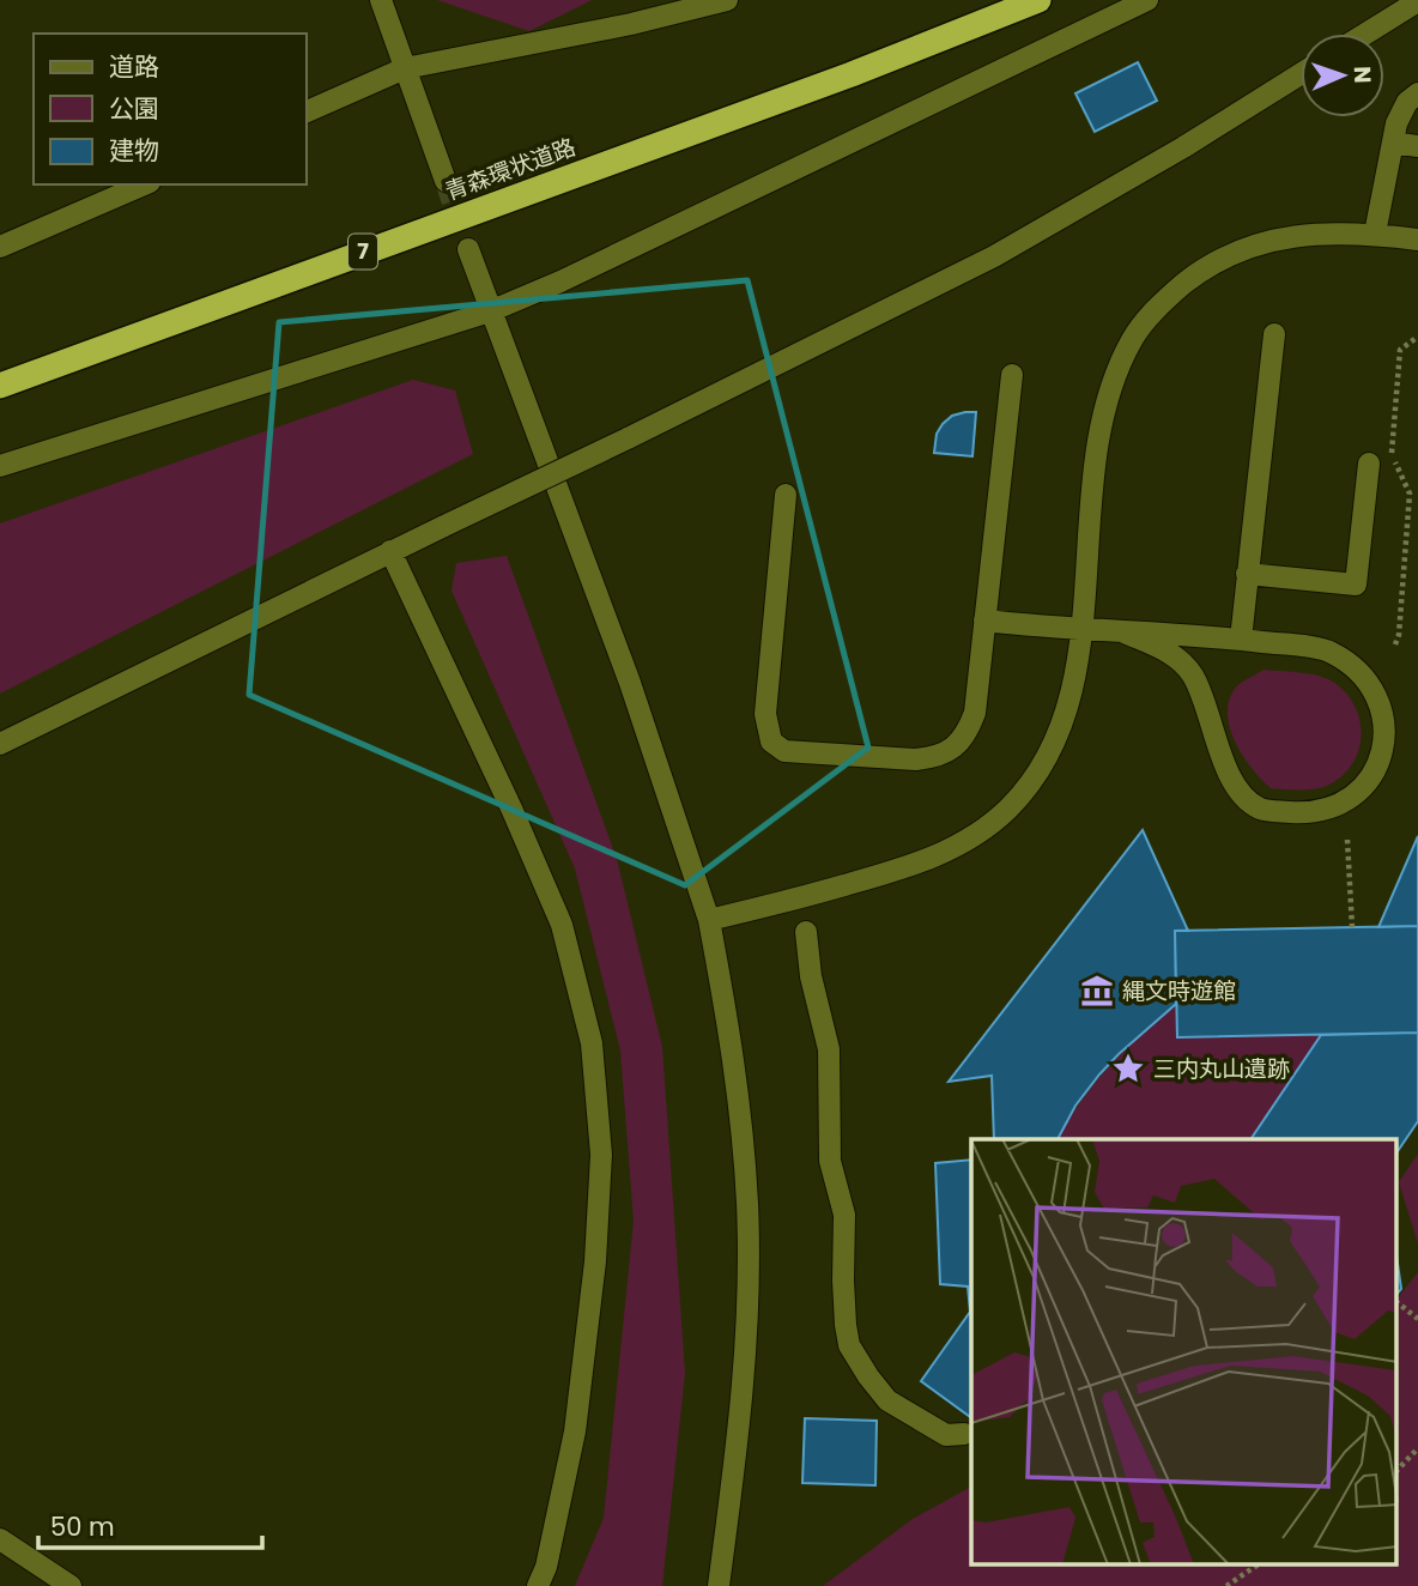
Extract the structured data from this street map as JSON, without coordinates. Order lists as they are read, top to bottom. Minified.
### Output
{"streets":{"highway":["青森環状道路","7"]},"places":{"museum":["縄文時遊館"],"place":["三内丸山遺跡"]},"legend":["道路","公園","建物"],"scale_bar":"50 m","north":"right"}
